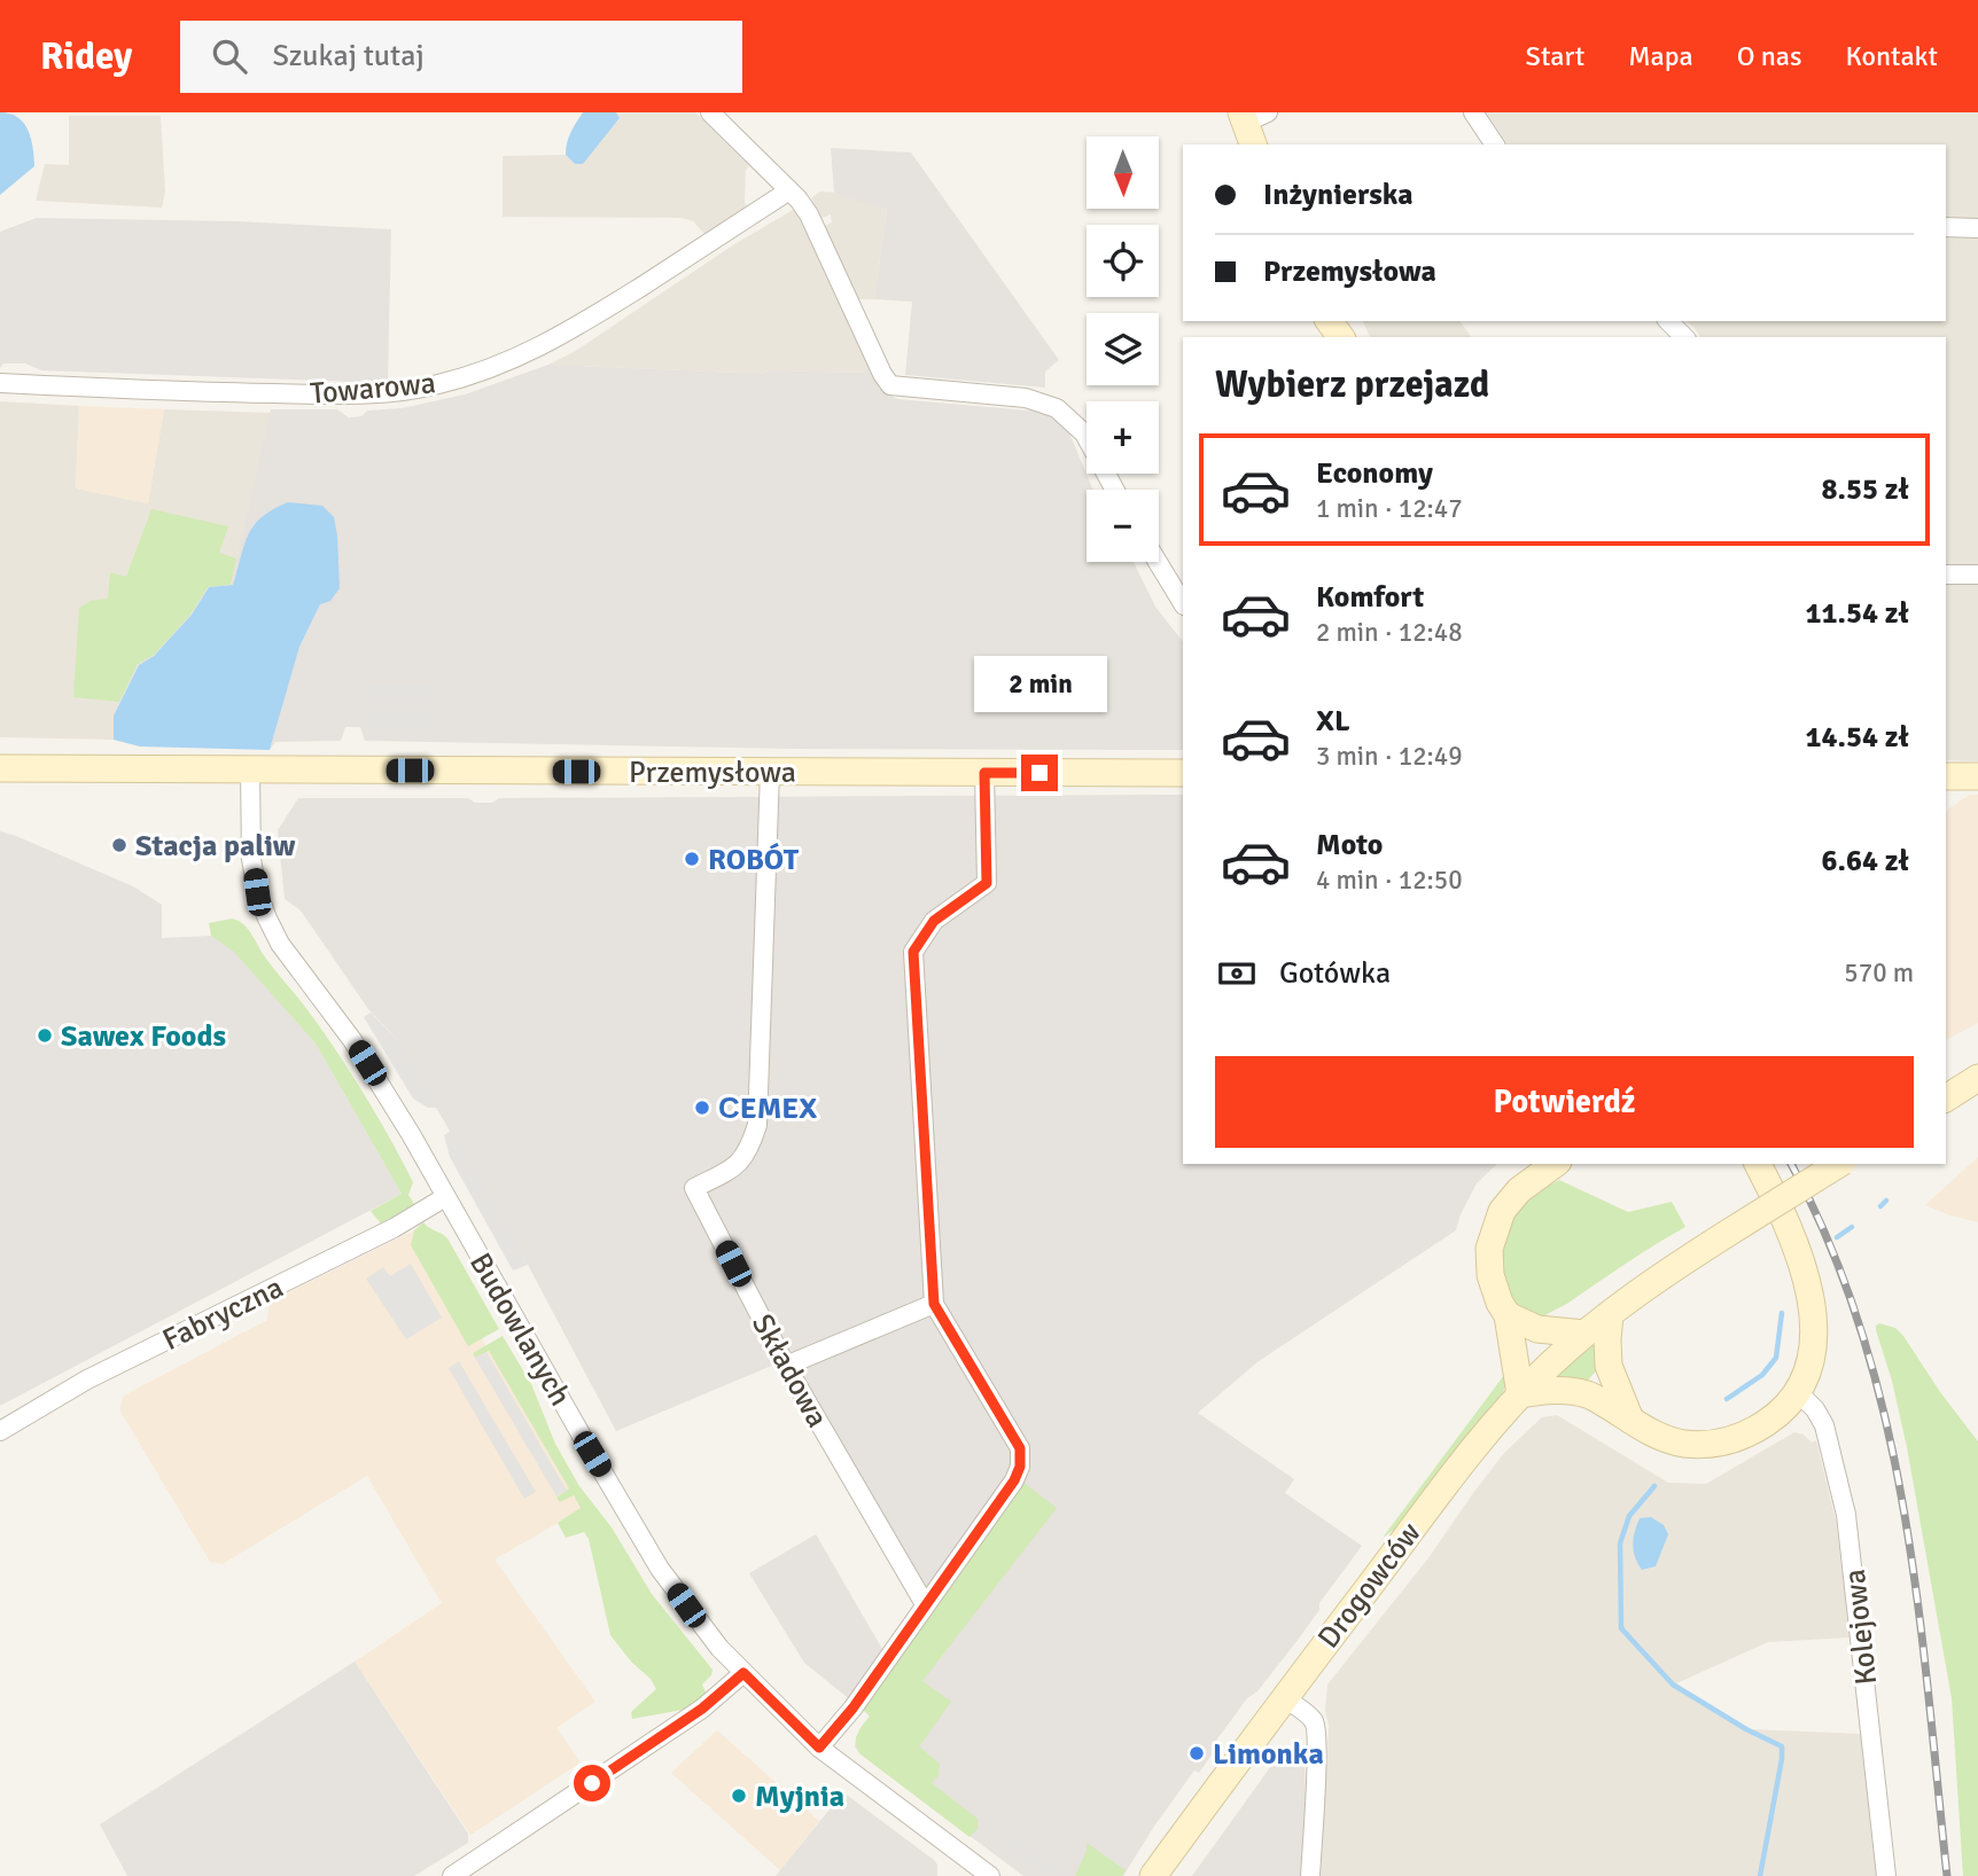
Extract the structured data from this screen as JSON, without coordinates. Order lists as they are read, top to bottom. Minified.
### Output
{"streets":{"main road":["Przemysłowa","Drogowców"],"street":["Towarowa","Fabryczna","Budowlanych","Składowa","Kolejowa"]},"crossings":[["Przemysłowa","Budowlanych"],["Przemysłowa","Składowa"],["Fabryczna","Budowlanych"]],"places":["Stacja paliw","ROBÓT","Sawex Foods","СEMEX","Limonka","Myjnia"],"north":"bottom","page":{"header":"Ridey","search":"Szukaj tutaj","nav":["Start","Mapa","O nas","Kontakt"],"map_buttons":["+","−"],"banner":["Inżynierska","Przemysłowa"],"heading":"Wybierz przejazd","list":[{"name":"Economy","note":"1 min · 12:47","value":"8.55 zł"},{"name":"Komfort","note":"2 min · 12:48","value":"11.54 zł"},{"name":"XL","note":"3 min · 12:49","value":"14.54 zł"},{"name":"Moto","note":"4 min · 12:50","value":"6.64 zł"}],"bubble":"2 min","pay":["Gotówka","570 m"],"buttons":"Potwierdź"}}
